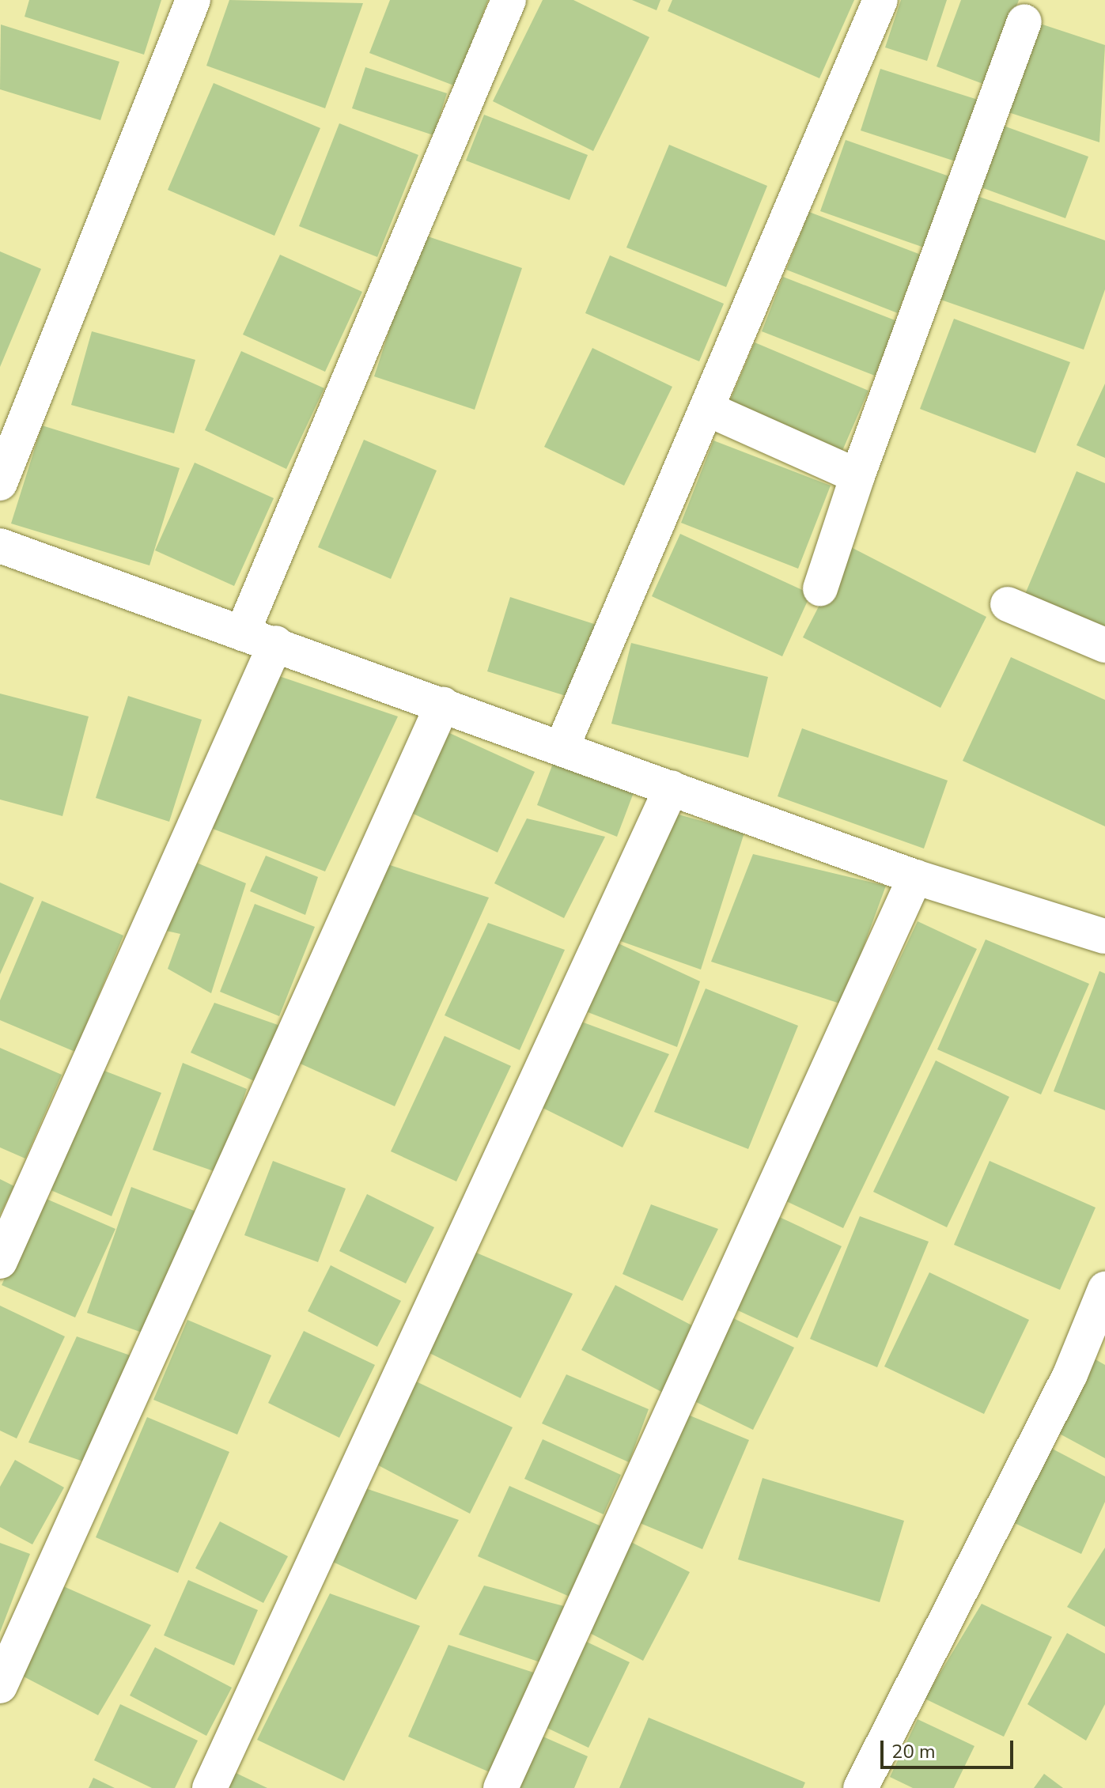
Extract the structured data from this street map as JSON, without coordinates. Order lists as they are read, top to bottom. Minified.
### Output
{"scale_bar":"20 m"}
